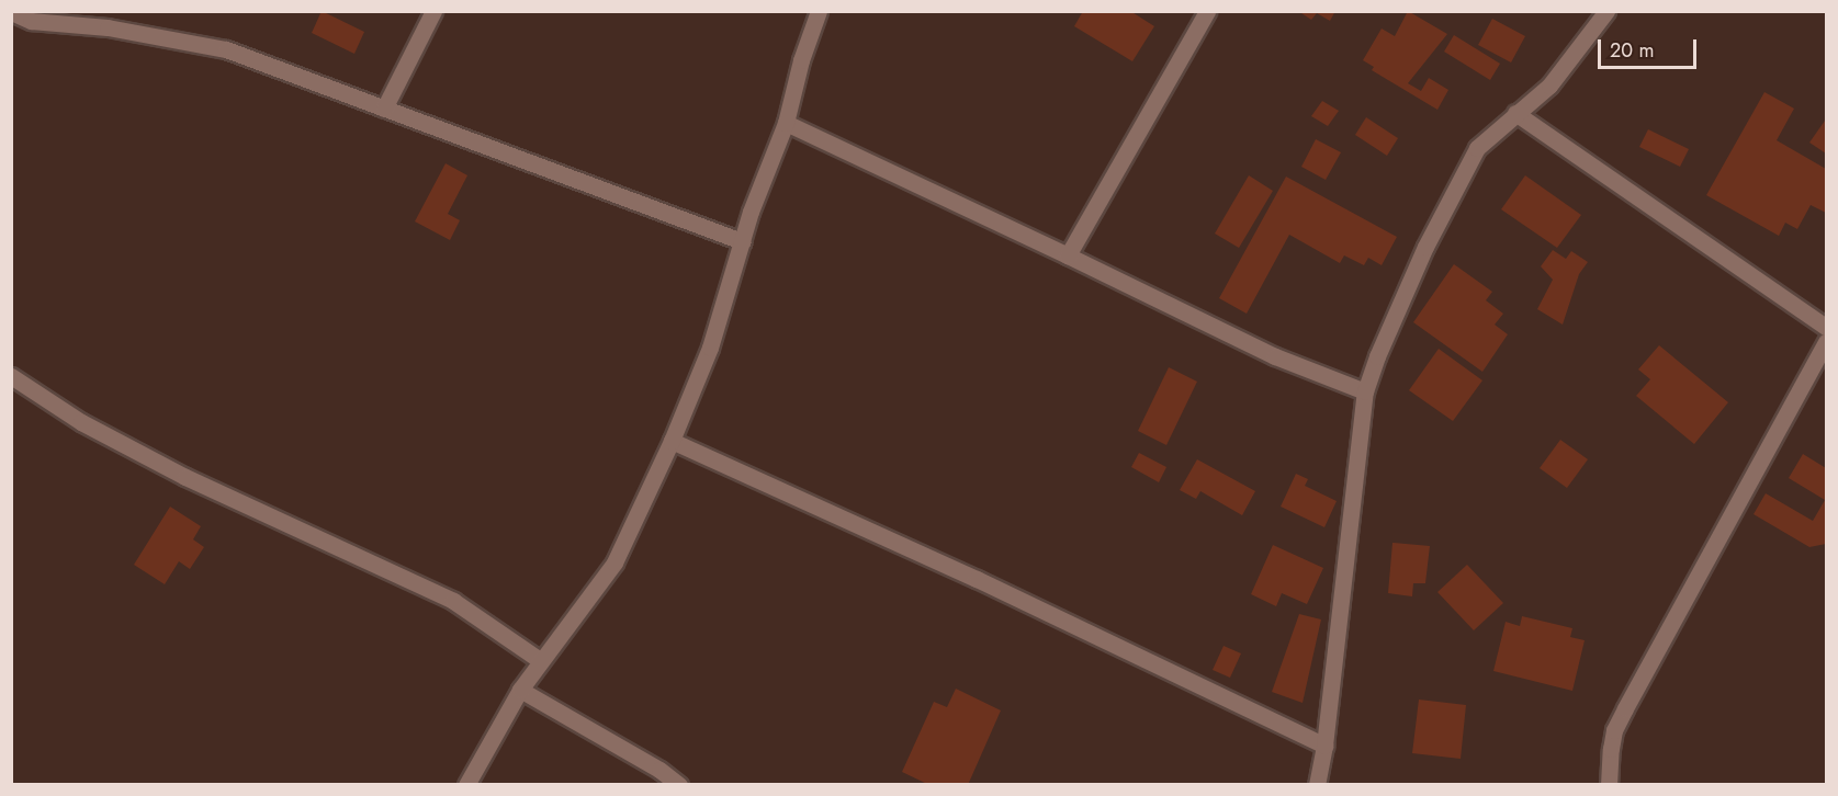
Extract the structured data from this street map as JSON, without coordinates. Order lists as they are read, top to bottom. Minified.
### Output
{"scale_bar":"20 m"}
